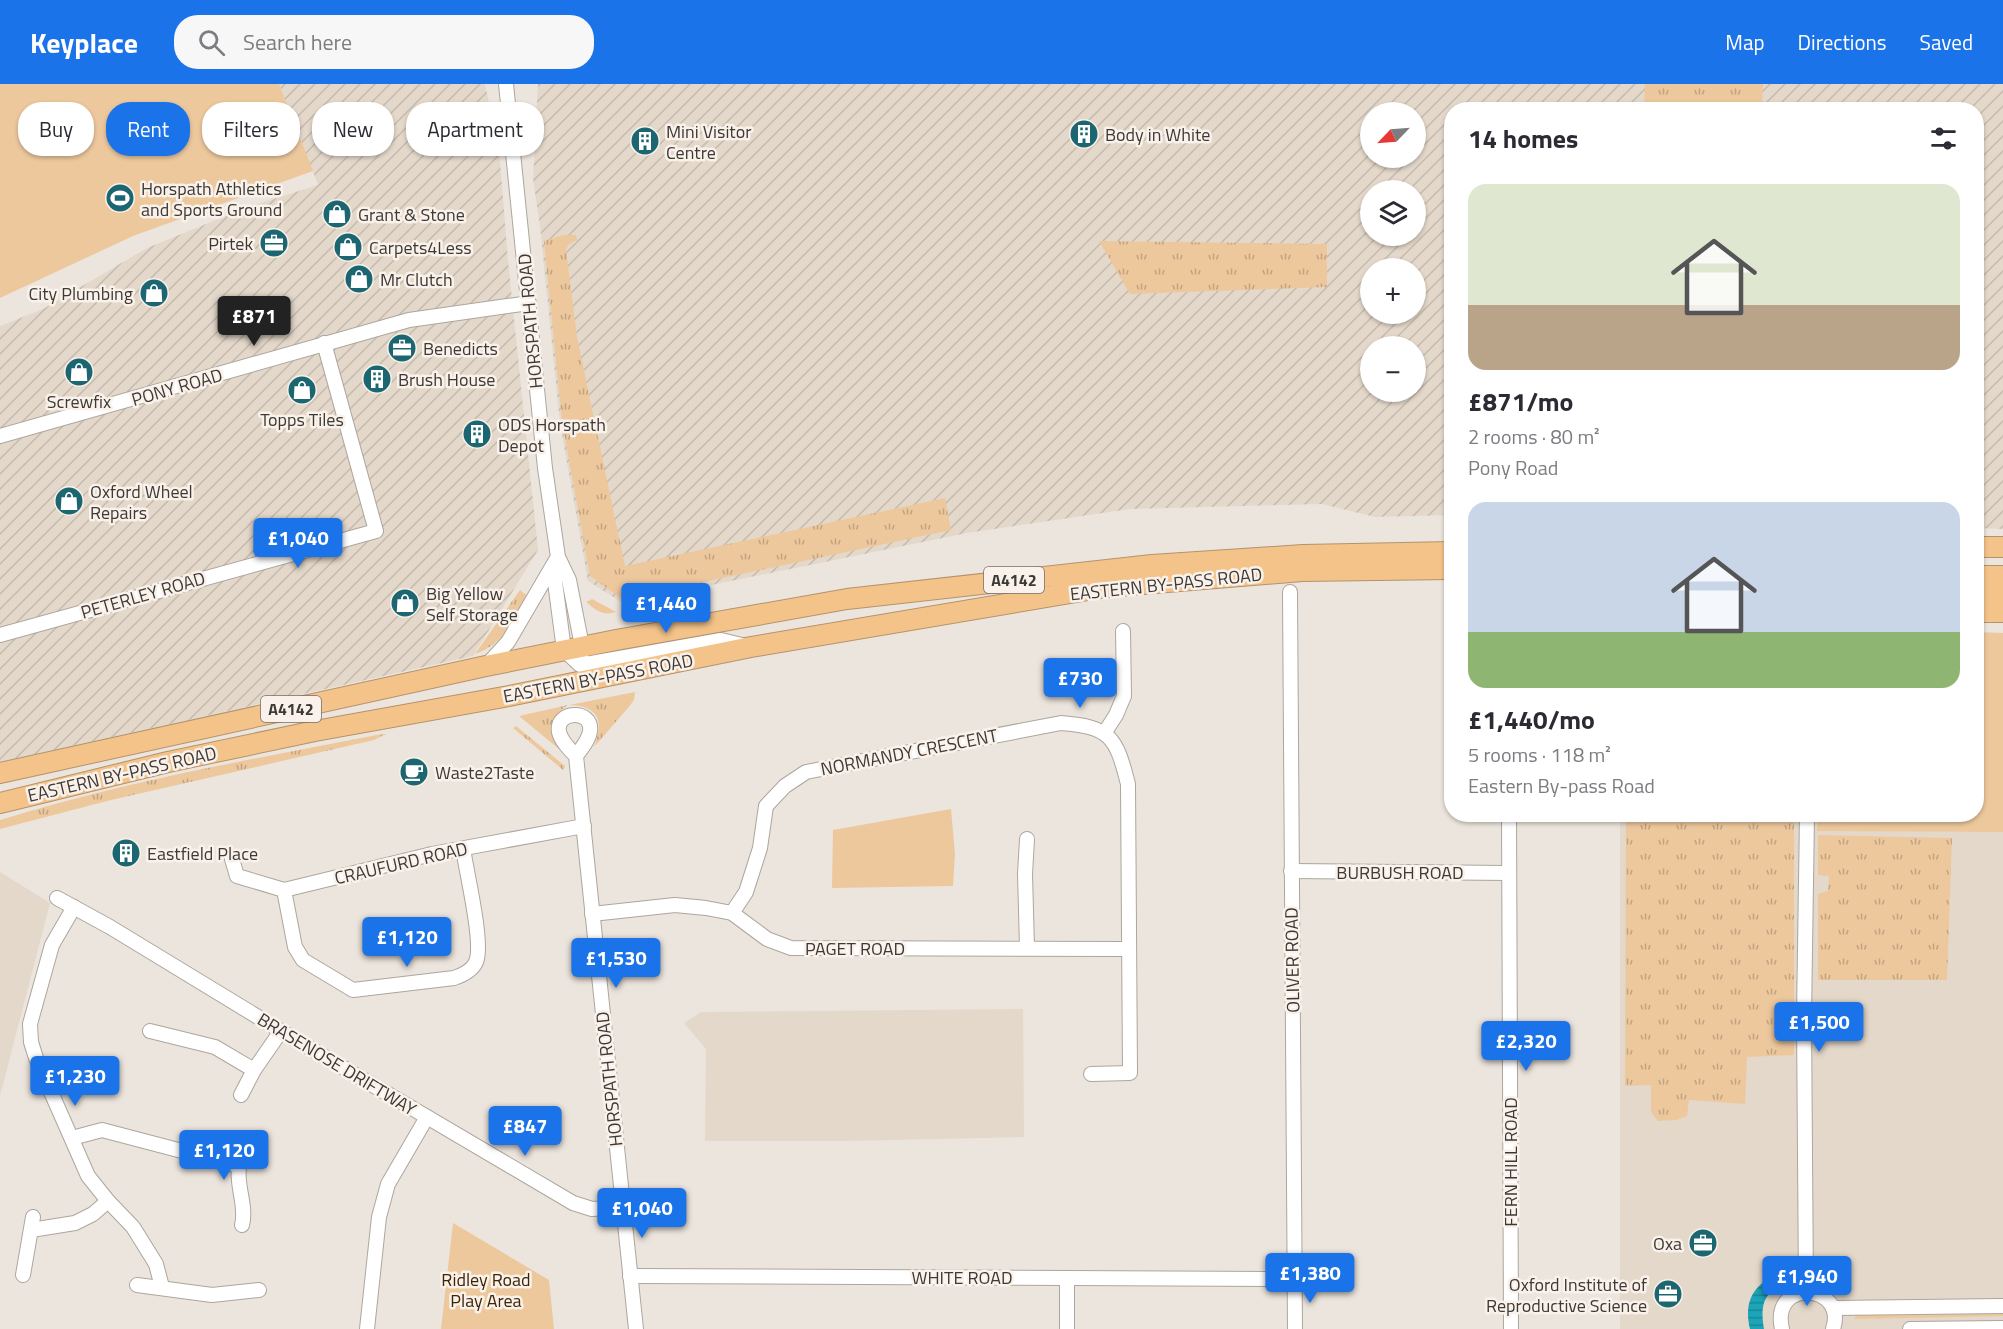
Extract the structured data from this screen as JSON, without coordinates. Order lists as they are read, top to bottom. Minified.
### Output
{"streets":{"highway":["A4142","EASTERN BY-PASS ROAD"],"street":["HORSPATH ROAD","PONY ROAD","PETERLEY ROAD","NORMANDY CRESCENT","CRAUFURD ROAD","BURBUSH ROAD","PAGET ROAD","OLIVER ROAD","BRASENOSE DRIFTWAY","FERN HILL ROAD","WHITE ROAD"]},"crossings":[["HORSPATH ROAD","PONY ROAD"],["HORSPATH ROAD","EASTERN BY-PASS ROAD"],["HORSPATH ROAD","CRAUFURD ROAD"],["HORSPATH ROAD","PAGET ROAD"],["HORSPATH ROAD","BRASENOSE DRIFTWAY"],["HORSPATH ROAD","WHITE ROAD"],["PONY ROAD","PETERLEY ROAD"],["NORMANDY CRESCENT","PAGET ROAD"],["BURBUSH ROAD","OLIVER ROAD"],["BURBUSH ROAD","FERN HILL ROAD"],["OLIVER ROAD","WHITE ROAD"]],"parks":["Ridley Road Play Area"],"places":{"building":["Body in White","Mini Visitor Centre","Brush House","ODS Horspath Depot","Eastfield Place"],"sports":["Horspath Athletics and Sports Ground"],"shop":["Grant & Stone","Carpets4Less","Mr Clutch","City Plumbing","Screwfix","Topps Tiles","Oxford Wheel Repairs","Big Yellow Self Storage"],"office":["Pirtek","Benedicts","Oxa","Oxford Institute of Reproductive Science"],"cafe":["Waste2Taste"]},"north":"bottom left","page":{"header":"Keyplace","search":"Search here","nav":["Map","Directions","Saved"],"map_buttons":["+","−"],"chip":["Buy","Rent","Filters","New","Apartment"],"heading":"14 homes","list":[{"name":"£871/mo","note":"2 rooms · 80 m² · Pony Road"},{"name":"£1,440/mo","note":"5 rooms · 118 m² · Eastern By-pass Road"}],"price":["£871","£1,040","£1,440","£730","£1,120","£1,530","£1,500","£2,320","£1,230","£847","£1,120","£1,040","£1,380","£1,940"]}}
